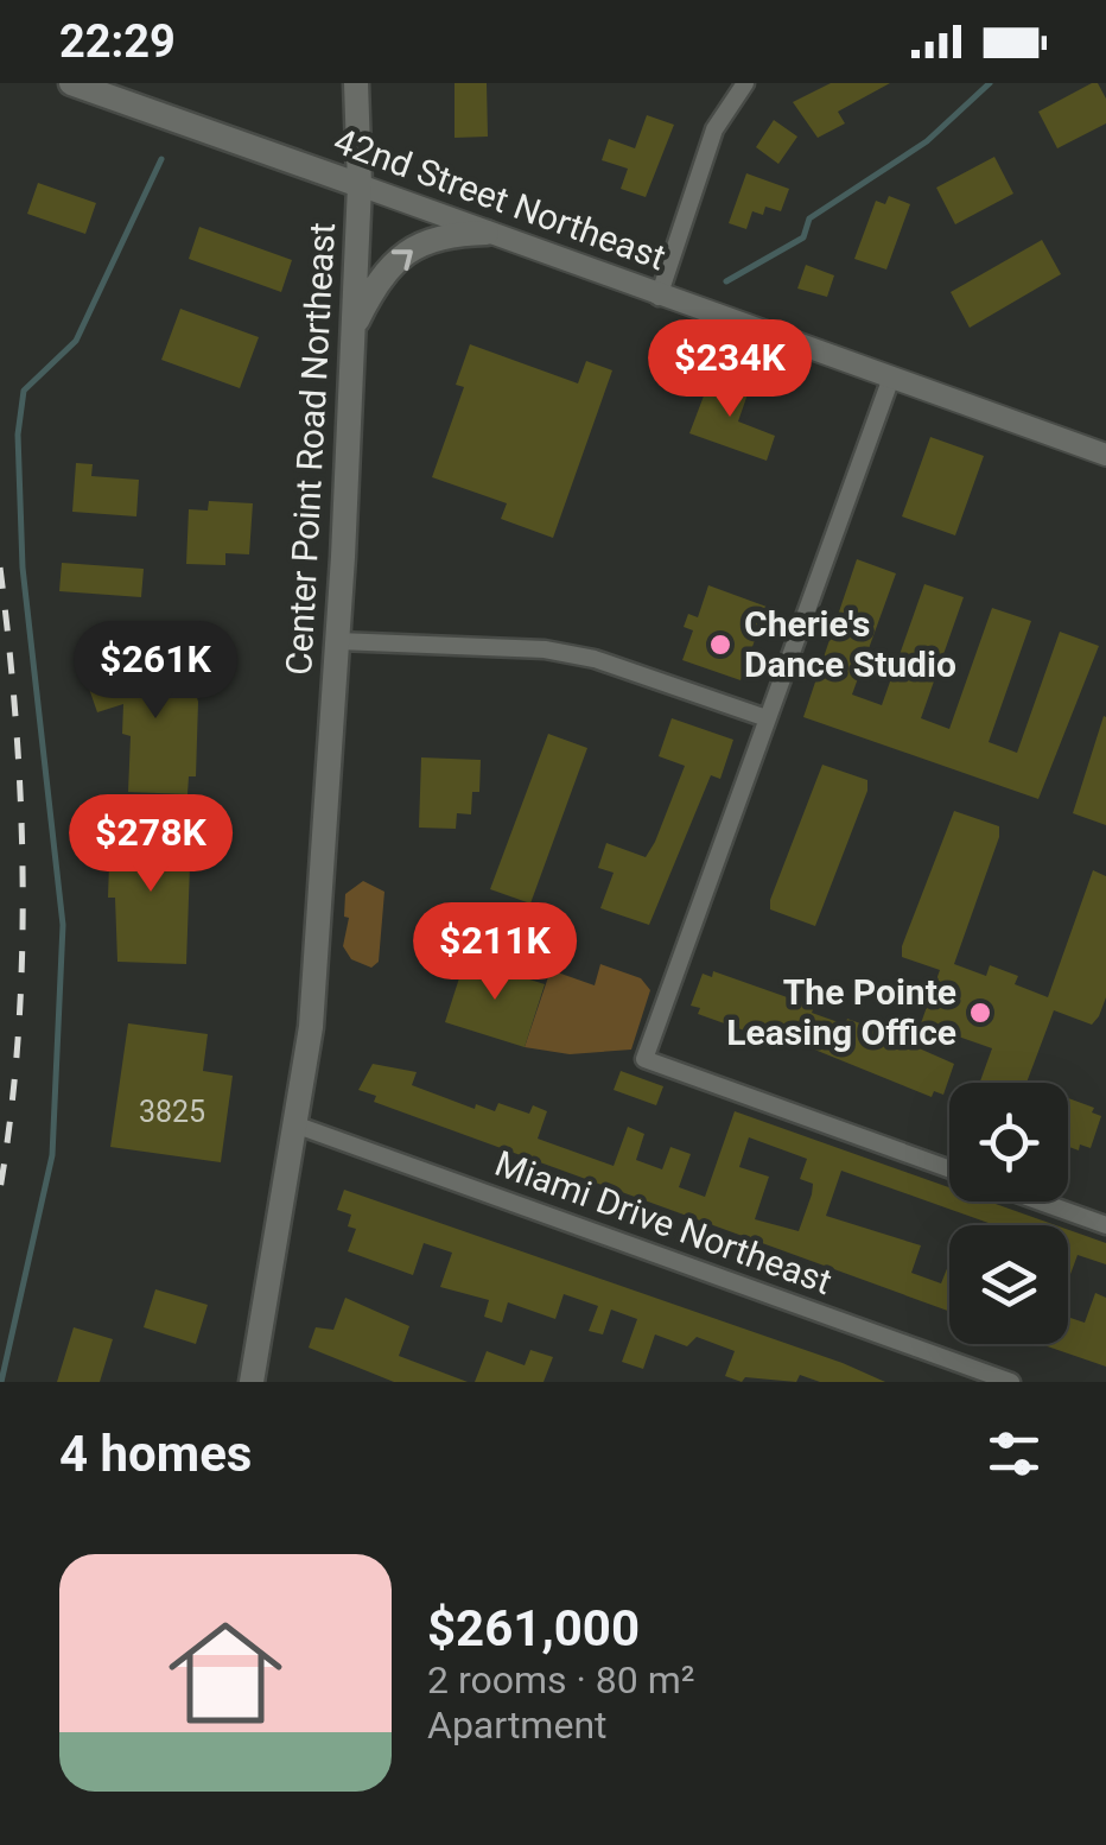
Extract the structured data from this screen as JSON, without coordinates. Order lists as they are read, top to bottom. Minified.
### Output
{"streets":{"main road":["42nd Street Northeast","Center Point Road Northeast"],"street":["Miami Drive Northeast"]},"crossings":[["42nd Street Northeast","Center Point Road Northeast"],["Center Point Road Northeast","Miami Drive Northeast"]],"places":["Cherie's Dance Studio","The Pointe Leasing Office"],"house_numbers":["3825"],"page":{"status":"22:29","price":["$234K","$261K","$278K","$211K"],"heading":"4 homes","list":[{"name":"$261,000","note":"2 rooms · 80 m² · Apartment"}]}}
